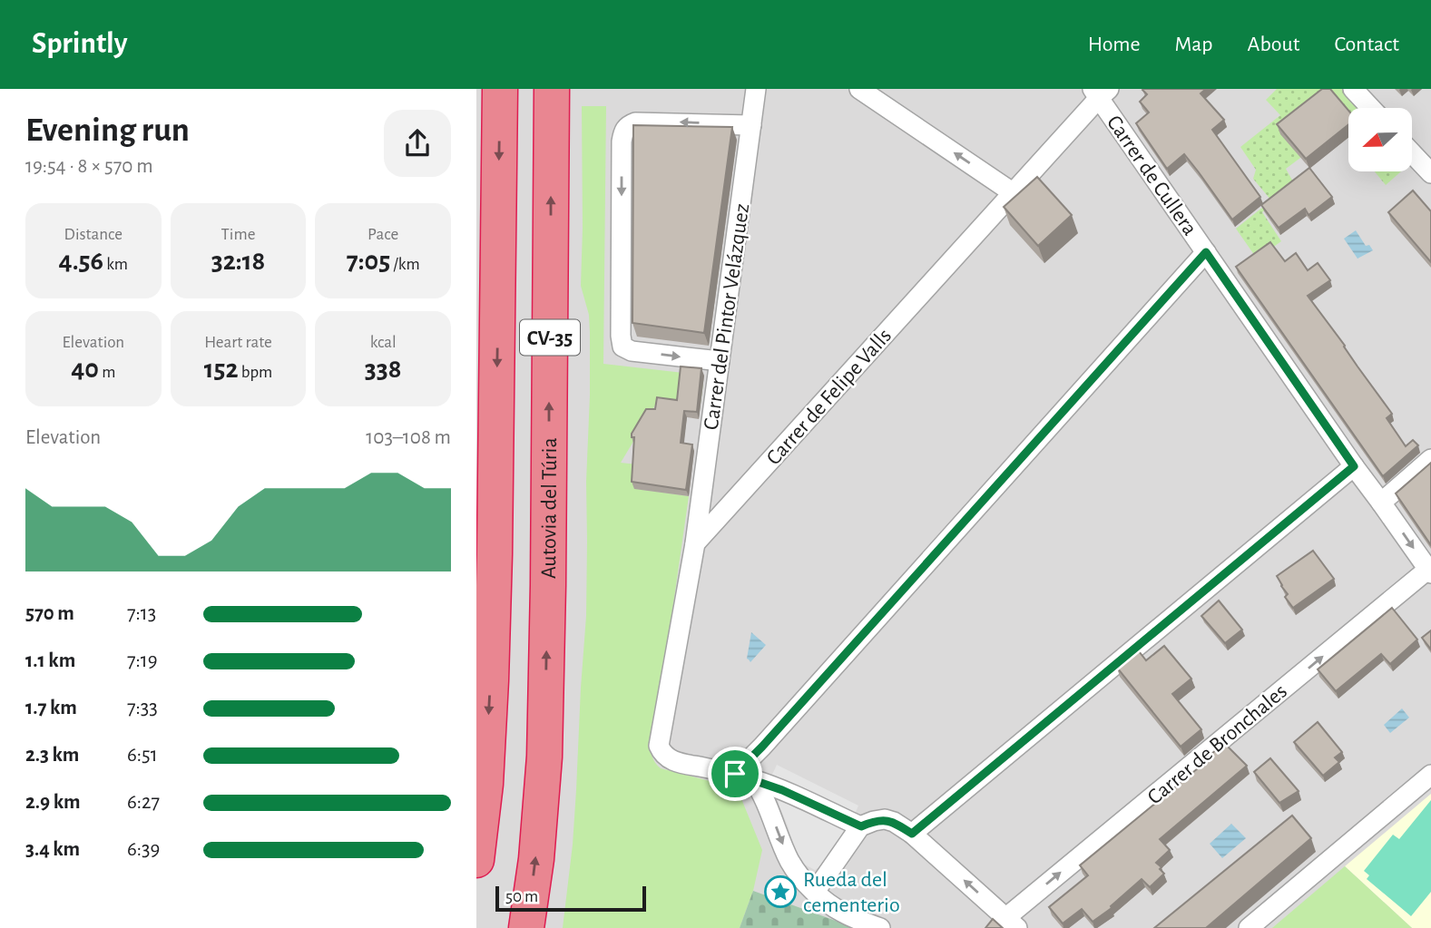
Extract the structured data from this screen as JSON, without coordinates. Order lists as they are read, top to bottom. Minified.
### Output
{"streets":{"highway":["CV-35","Autovia del Túria"],"street":["Carrer de Cullera","Carrer del Pintor Velázquez","Carrer de Felipe Valls","Carrer de Bronchales"]},"crossings":[["Carrer de Cullera","Carrer de Felipe Valls"],["Carrer de Cullera","Carrer de Bronchales"],["Carrer del Pintor Velázquez","Carrer de Felipe Valls"]],"places":{"place":["Rueda del cementerio"]},"scale_bar":"50 m","north":"left","page":{"header":"Sprintly","nav":["Home","Map","About","Contact"],"heading":["Evening run","19:54 · 8 × 570 m"],"stats":[["Distance","4.56 km"],["Time","32:18"],["Pace","7:05 /km"],["Elevation","40 m"],["Heart rate","152 bpm"],["kcal","338"]],"chart":["Elevation","103–108 m"],"list":[{"name":"570 m","note":"7:13"},{"name":"1.1 km","note":"7:19"},{"name":"1.7 km","note":"7:33"},{"name":"2.3 km","note":"6:51"},{"name":"2.9 km","note":"6:27"},{"name":"3.4 km","note":"6:39"}],"scale":"50 m"}}
